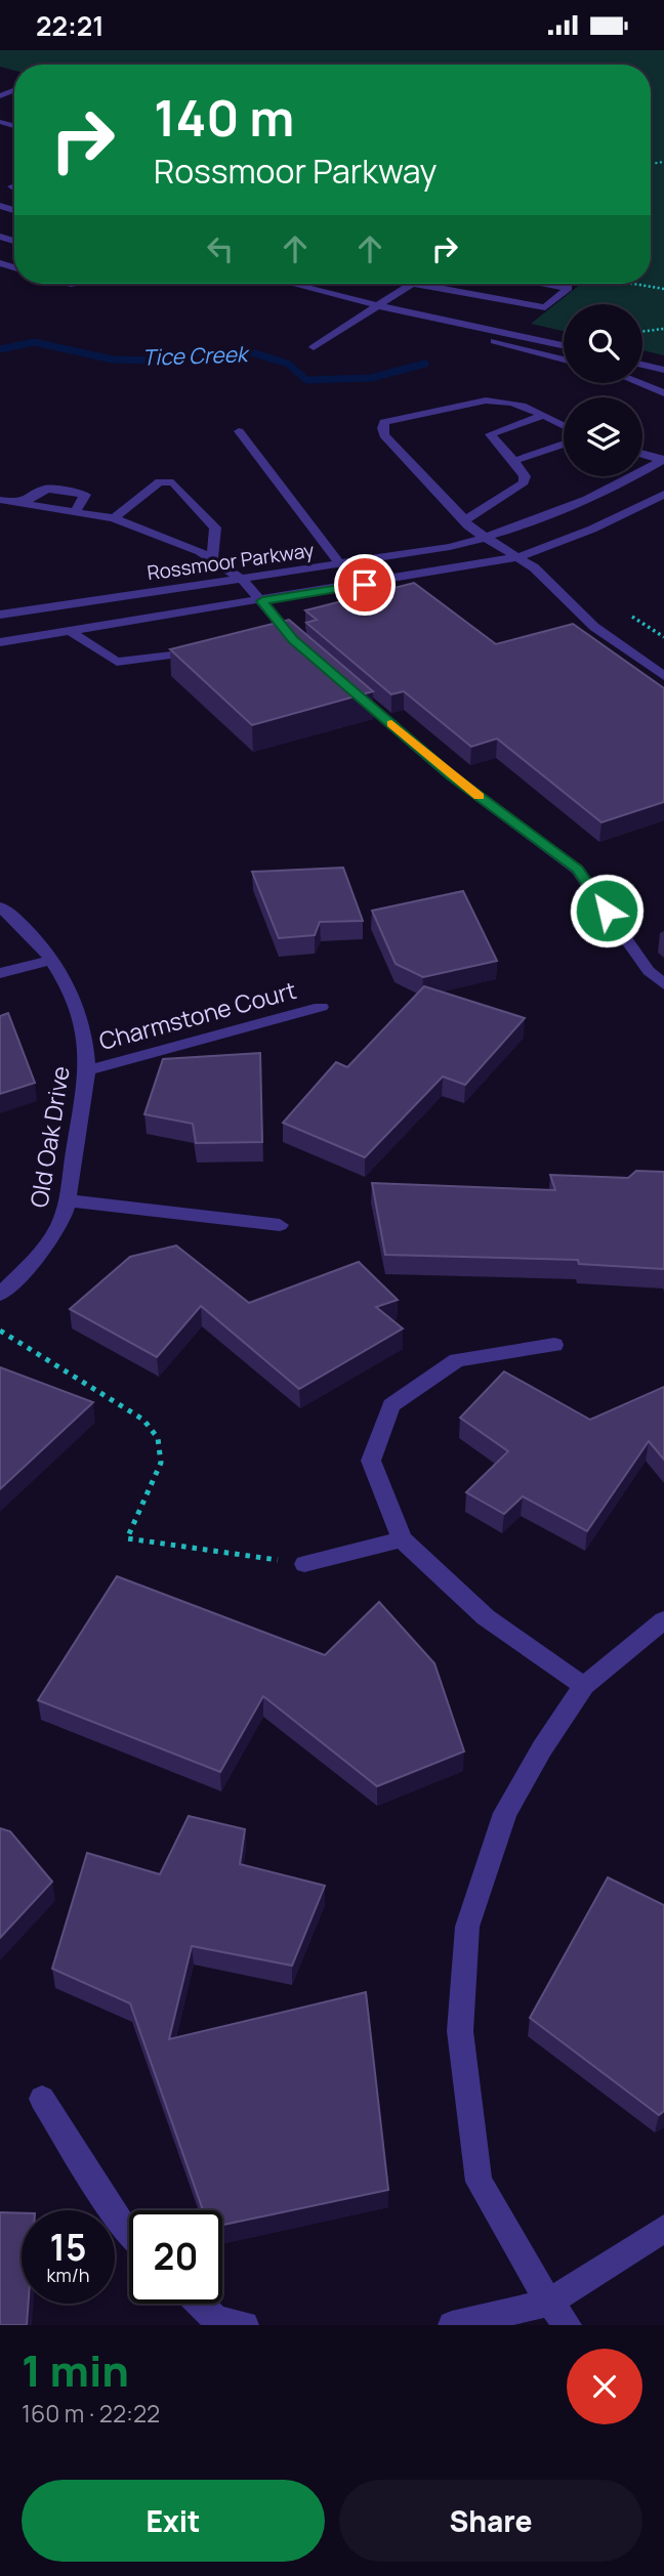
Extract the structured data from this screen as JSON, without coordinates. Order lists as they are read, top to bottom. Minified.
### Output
{"streets":{"street":["Rossmoor Parkway","Charmstone Court","Old Oak Drive"]},"crossings":[["Charmstone Court","Old Oak Drive"]],"water":["Tice Creek"],"page":{"status":"22:21","turn":["140 m","Rossmoor Parkway"],"speed":"15 km/h","limit":"20","heading":["1 min","160 m · 22:22"],"buttons":["Exit","Share"]}}
